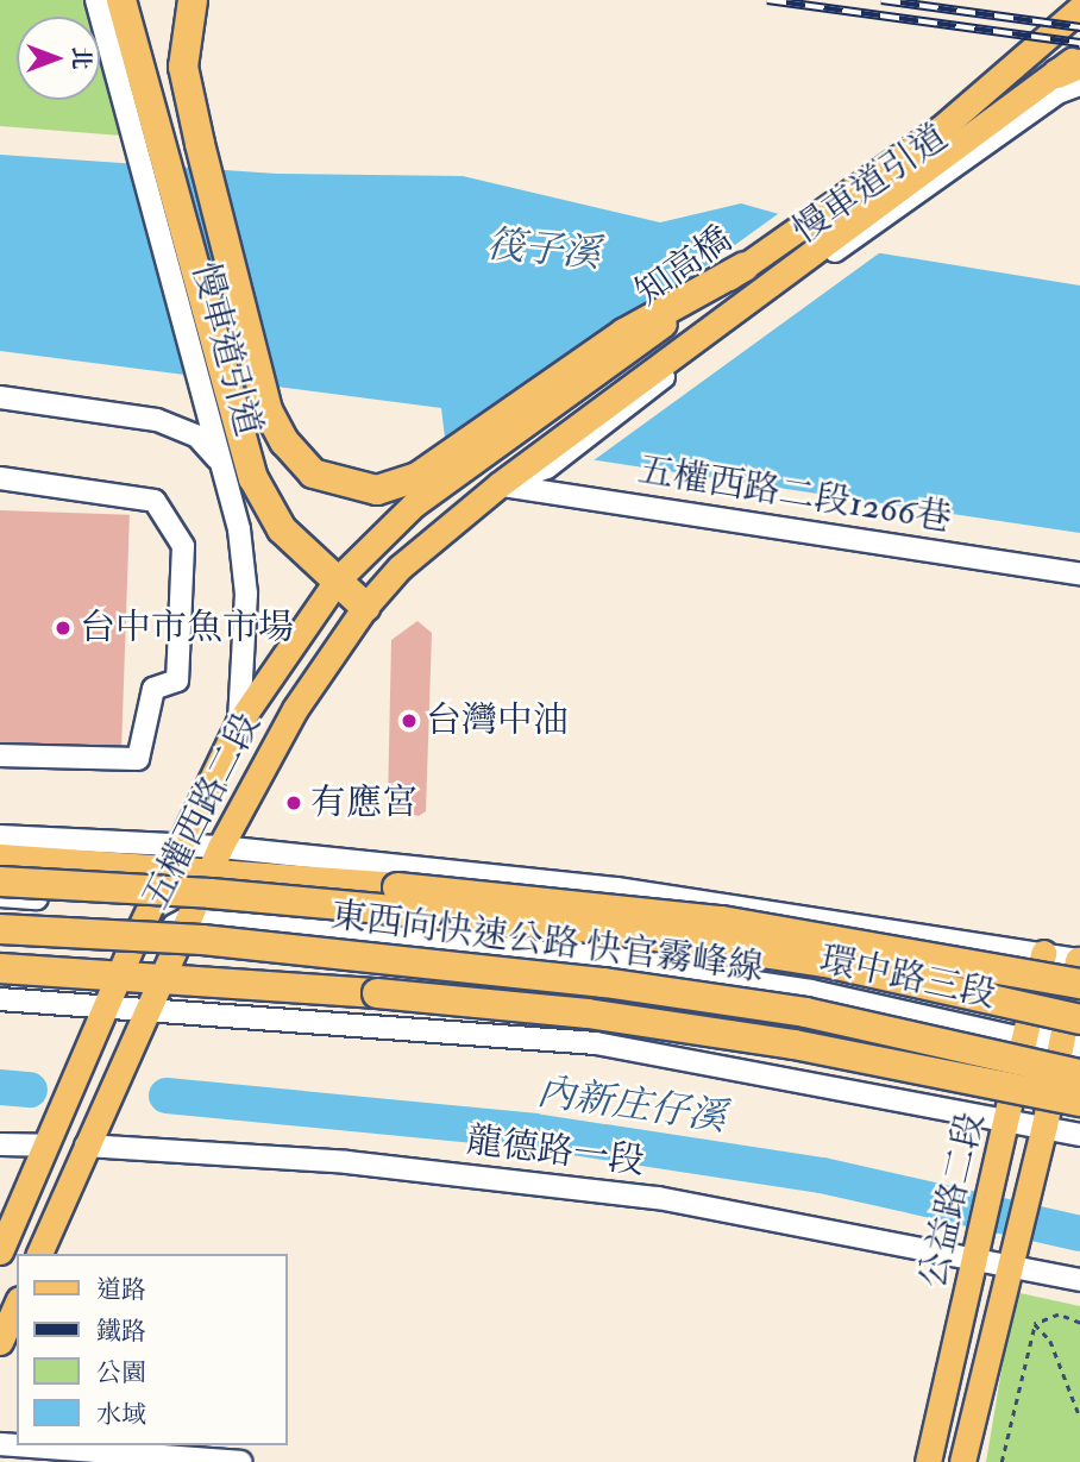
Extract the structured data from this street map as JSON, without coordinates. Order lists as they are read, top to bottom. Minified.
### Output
{"streets":{"highway":["東西向快速公路 快官霧峰線"],"main road":["知高橋","五權西路二段","公益路二段"],"street":["慢車道引道","五權西路二段1266巷","環中路三段","龍德路一段"]},"crossings":[["慢車道引道","五權西路二段"],["知高橋","五權西路二段"],["五權西路二段1266巷","五權西路二段"],["五權西路二段","環中路三段"],["五權西路二段","龍德路一段"],["東西向快速公路 快官霧峰線","環中路三段"],["東西向快速公路 快官霧峰線","公益路二段"],["環中路三段","公益路二段"],["龍德路一段","公益路二段"]],"water":["筏子溪","內新庄仔溪"],"places":["台中市魚市場","台灣中油","有應宮"],"legend":["道路","鐵路","公園","水域"],"north":"right"}
